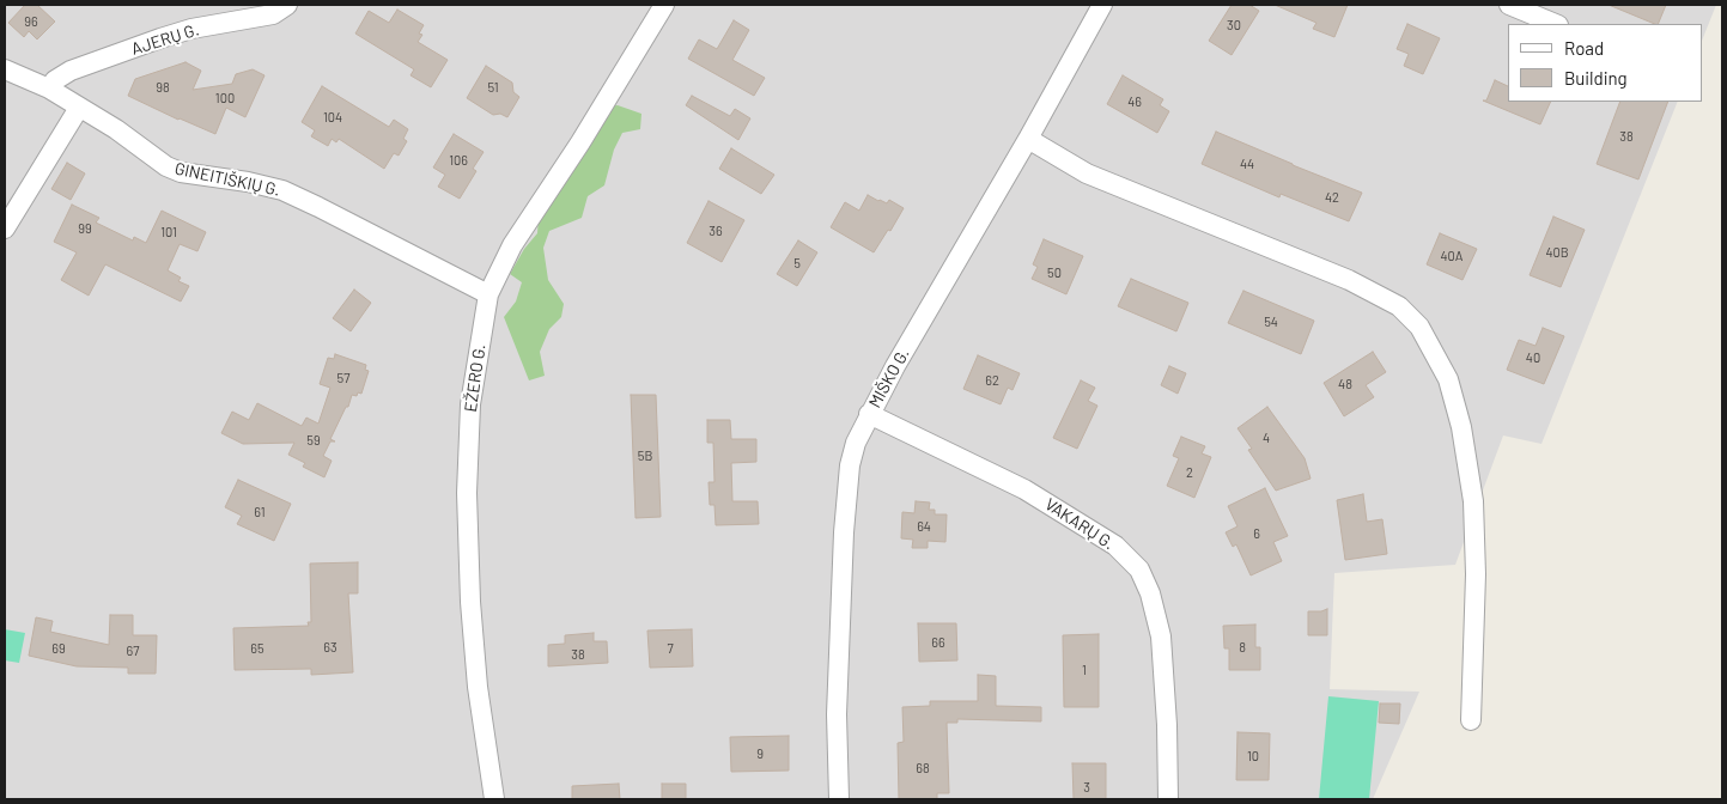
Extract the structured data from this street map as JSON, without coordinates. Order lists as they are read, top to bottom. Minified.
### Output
{"streets":{"street":["AJERŲ G.","GINEITIŠKIŲ G.","EŽERO G.","MIŠKO G.","VAKARŲ G."]},"crossings":[["AJERŲ G.","GINEITIŠKIŲ G."],["GINEITIŠKIŲ G.","EŽERO G."],["MIŠKO G.","VAKARŲ G."]],"house_numbers":["96","30","98","51","100","46","104","38","106","44","42","99","36","101","40B","40A","5","50","54","40","57","62","48","4","59","5B","2","61","64","6","66","63","8","69","65","7","67","38","1","9","10","68","3"],"legend":["Road","Building"]}
